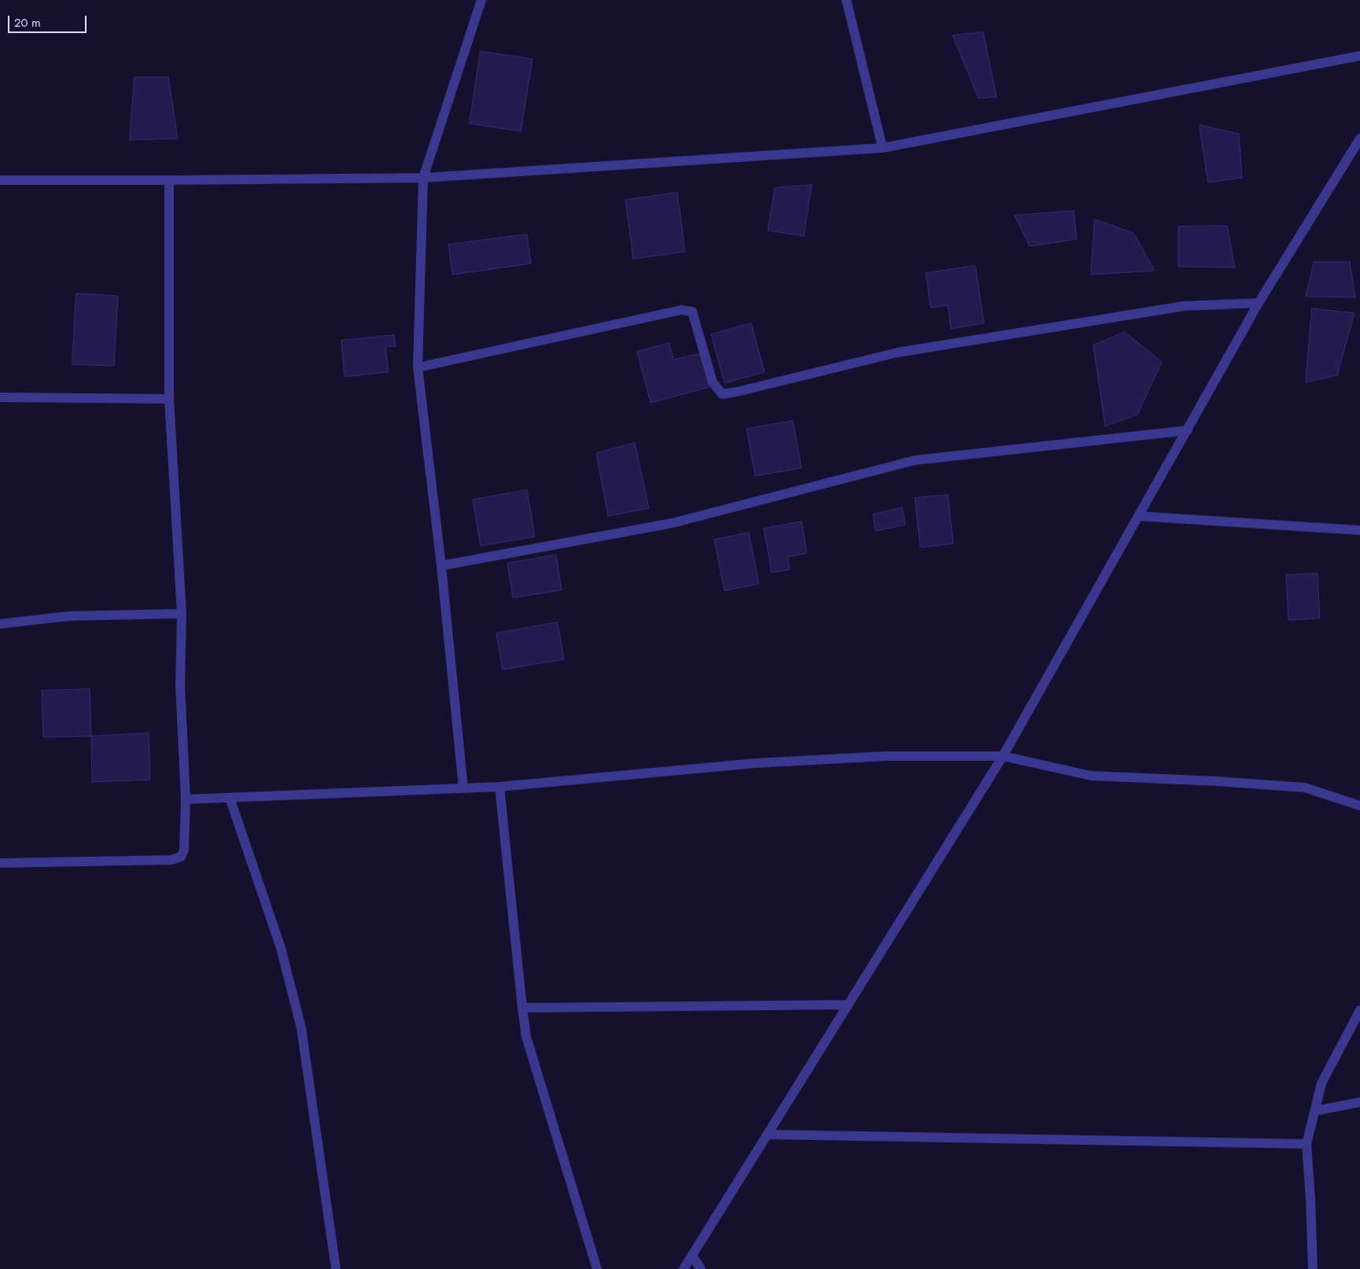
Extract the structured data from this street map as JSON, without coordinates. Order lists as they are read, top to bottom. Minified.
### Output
{"scale_bar":"20 m"}
